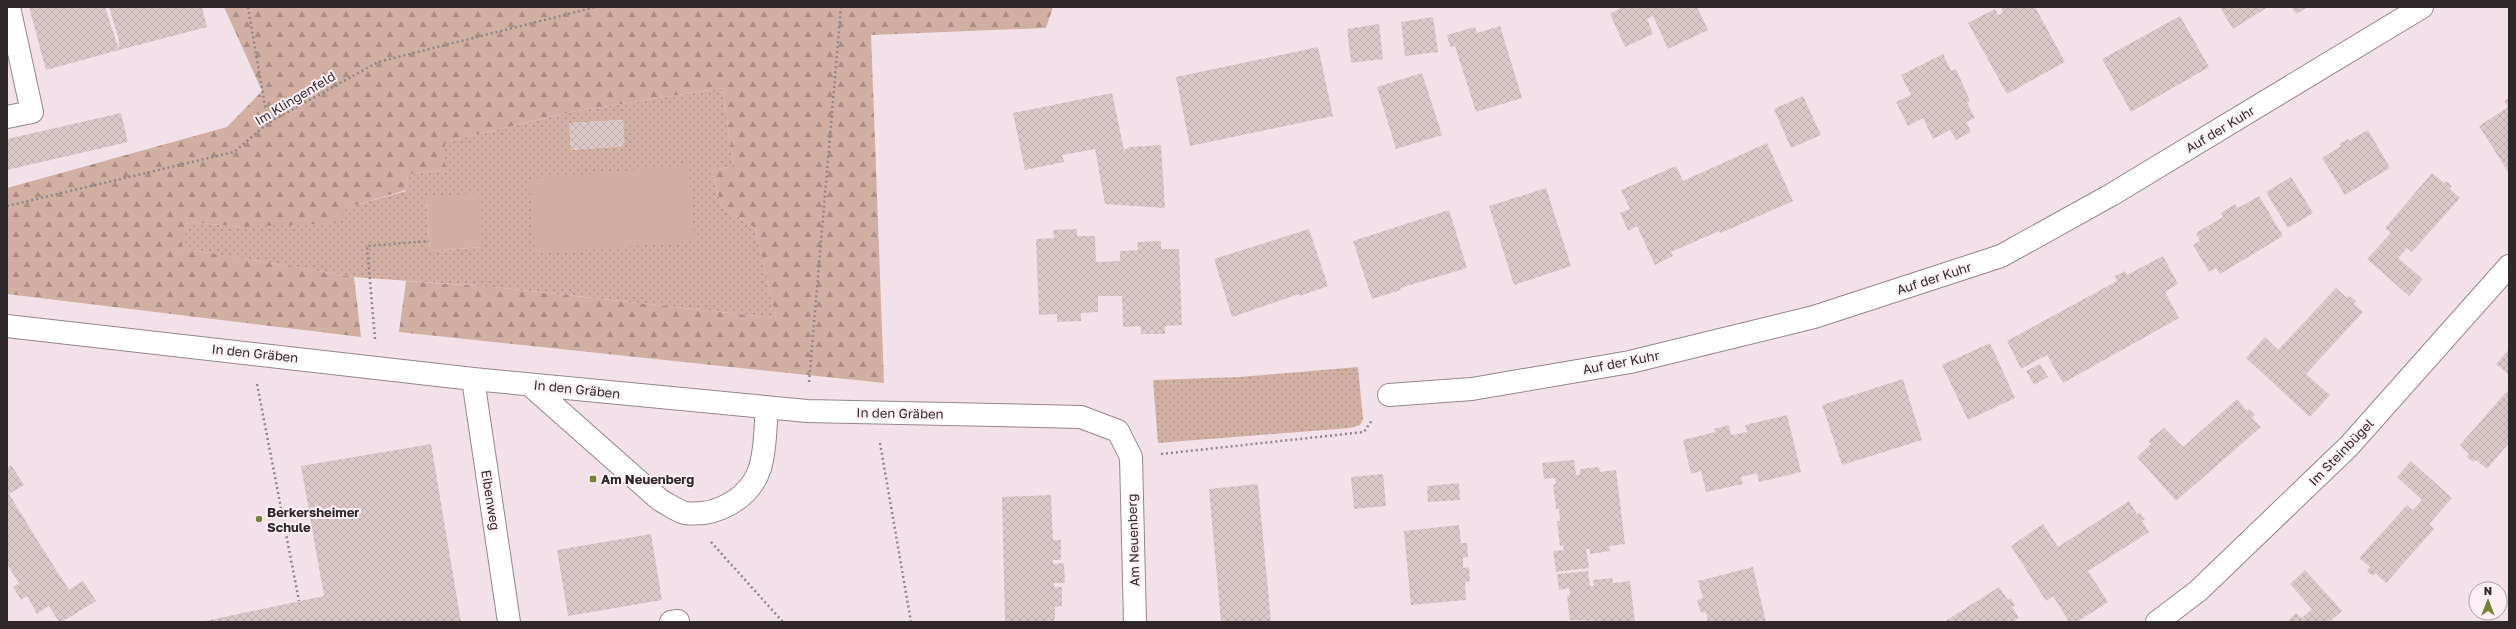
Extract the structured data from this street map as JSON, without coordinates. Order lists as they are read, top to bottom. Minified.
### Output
{"streets":{"street":["Auf der Kuhr","In den Gräben","Im Steinbügel","Eibenweg","Am Neuenberg"],"path":["Im Klingenfeld"]},"crossings":[["In den Gräben","Eibenweg"],["In den Gräben","Am Neuenberg"]],"places":{"transit":["Am Neuenberg"],"other":["Berkersheimer Schule"]},"north":"top"}
